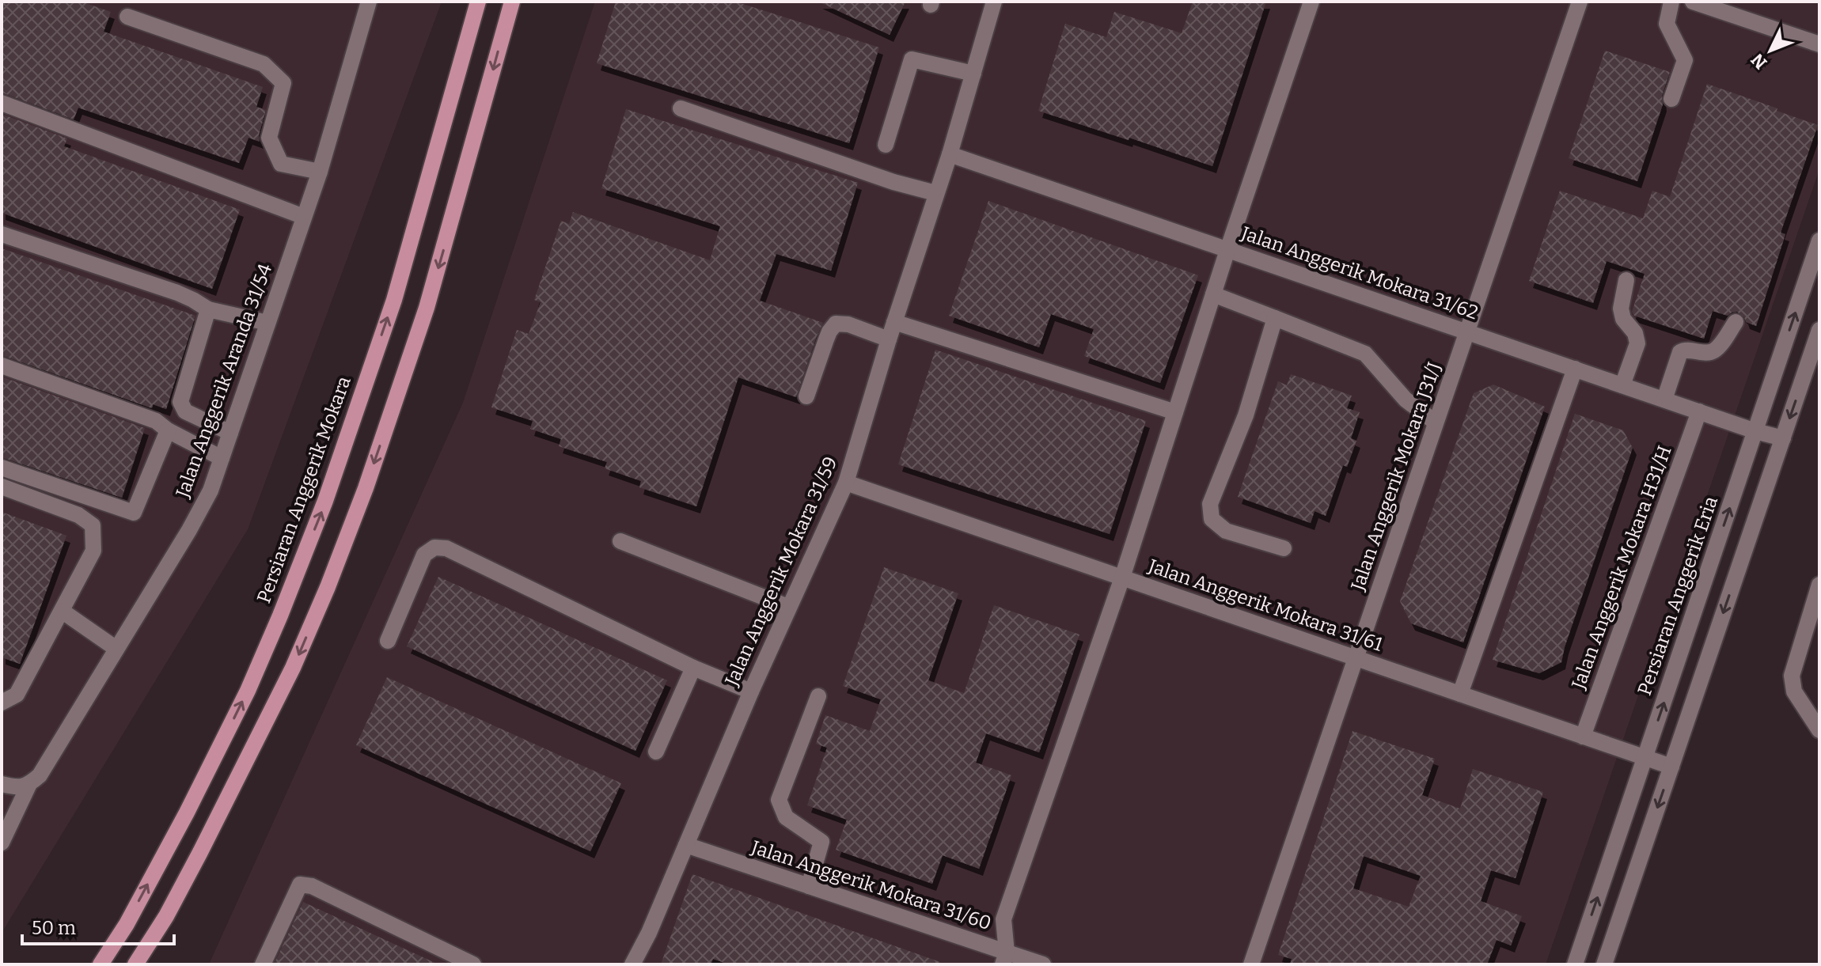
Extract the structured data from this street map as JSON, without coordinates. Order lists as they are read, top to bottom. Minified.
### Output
{"streets":{"main road":["Persiaran Anggerik Mokara"],"street":["Jalan Anggerik Mokara 31/62","Jalan Anggerik Aranda 31/54","Jalan Anggerik Mokara J31/J","Jalan Anggerik Mokara H31/H","Jalan Anggerik Mokara 31/59","Persiaran Anggerik Eria","Jalan Anggerik Mokara 31/61","Jalan Anggerik Mokara 31/60"]},"crossings":[["Jalan Anggerik Mokara 31/62","Jalan Anggerik Mokara J31/J"],["Jalan Anggerik Mokara 31/62","Jalan Anggerik Mokara H31/H"],["Jalan Anggerik Mokara 31/62","Jalan Anggerik Mokara 31/59"],["Jalan Anggerik Mokara 31/62","Persiaran Anggerik Eria"],["Jalan Anggerik Mokara J31/J","Jalan Anggerik Mokara 31/61"],["Jalan Anggerik Mokara H31/H","Jalan Anggerik Mokara 31/61"],["Jalan Anggerik Mokara 31/59","Jalan Anggerik Mokara 31/61"],["Jalan Anggerik Mokara 31/59","Jalan Anggerik Mokara 31/60"],["Persiaran Anggerik Eria","Jalan Anggerik Mokara 31/61"]],"scale_bar":"50 m","north":"bottom left"}
